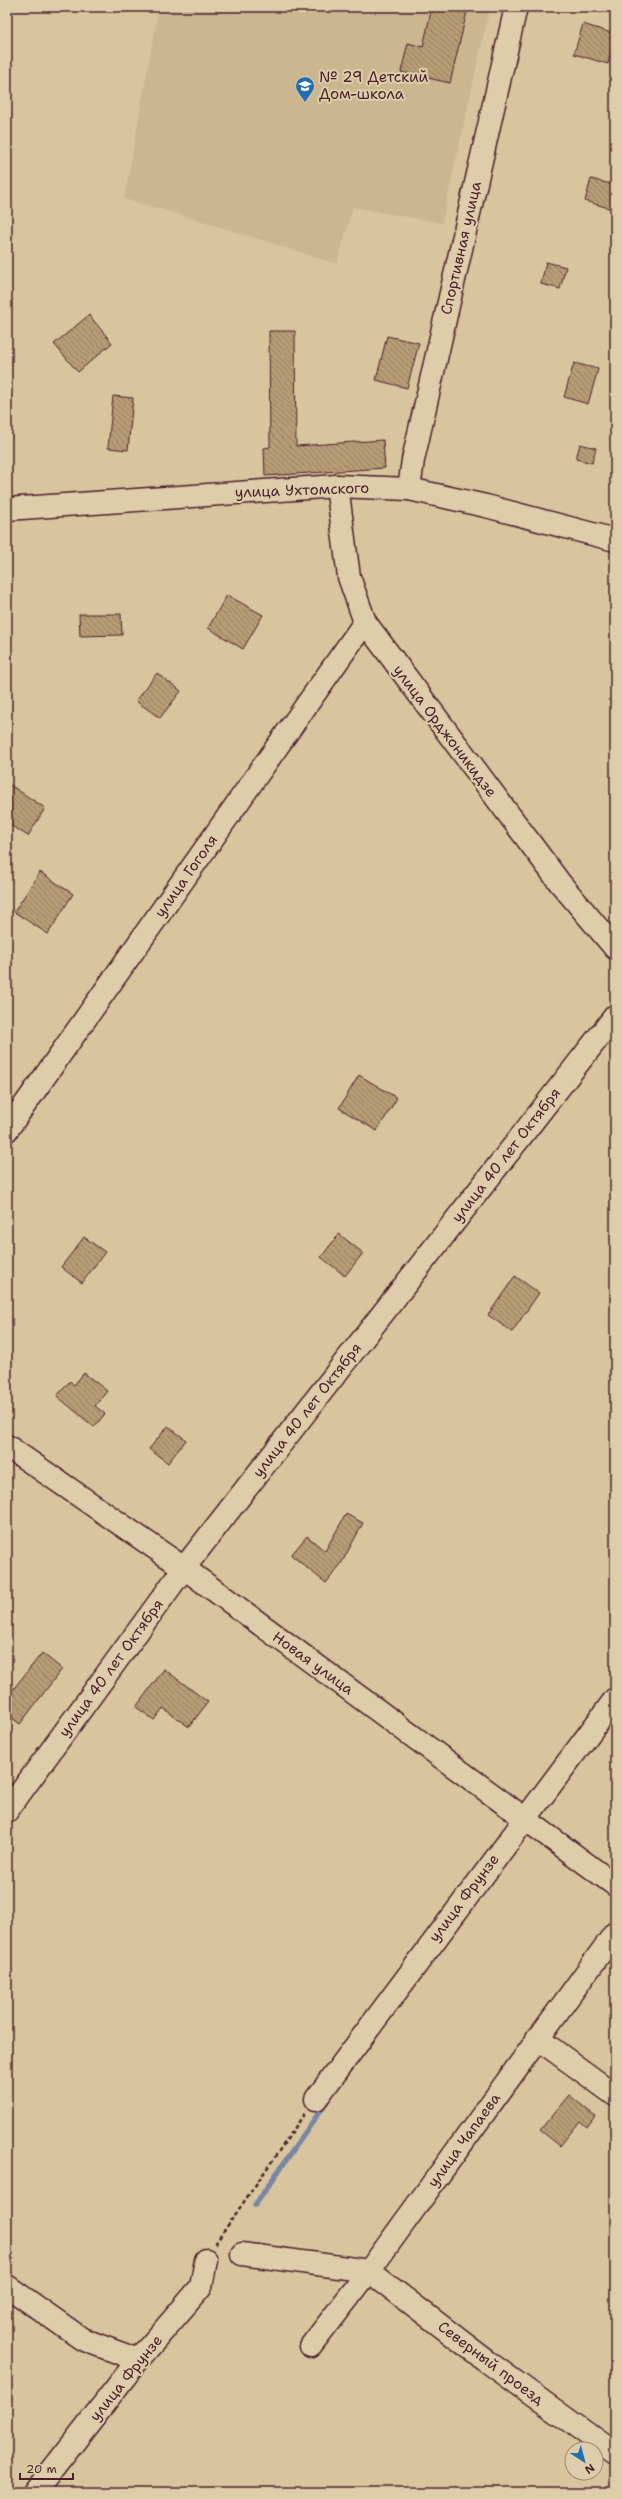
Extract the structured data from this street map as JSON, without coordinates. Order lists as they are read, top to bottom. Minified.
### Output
{"streets":{"street":["Спортивная улица","улица Ухтомского","улица Орджоникидзе","улица Гоголя","улица 40 лет Октября","Новая улица","улица Фрунзе","улица Чапаева","Северный проезд"]},"crossings":[["Спортивная улица","улица Ухтомского"],["улица Ухтомского","улица Орджоникидзе"],["улица Орджоникидзе","улица Гоголя"],["улица 40 лет Октября","Новая улица"],["Новая улица","улица Фрунзе"],["улица Чапаева","Северный проезд"]],"places":{"school or university":["№ 29 Детский Дом-школа"]},"scale_bar":"20 m","north":"bottom right"}
